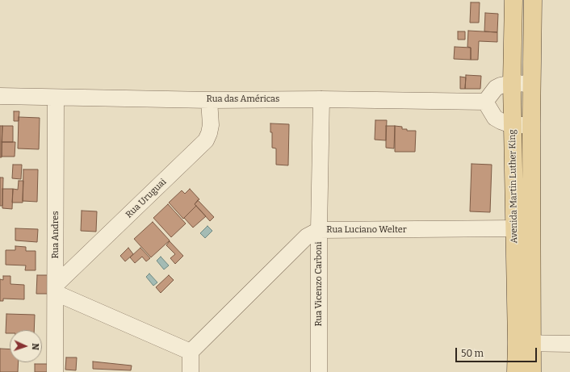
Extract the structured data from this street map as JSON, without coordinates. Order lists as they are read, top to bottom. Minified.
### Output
{"streets":{"main road":["Avenida Martin Luther King"],"street":["Rua das Américas","Rua Uruguai","Rua Luciano Welter","Rua Andres","Rua Vicenzo Carboni"]},"crossings":[["Rua das Américas","Rua Uruguai"],["Rua das Américas","Rua Andres"],["Rua das Américas","Rua Vicenzo Carboni"],["Avenida Martin Luther King","Rua Luciano Welter"],["Rua Uruguai","Rua Andres"],["Rua Luciano Welter","Rua Vicenzo Carboni"]],"scale_bar":"50 m","north":"right"}
